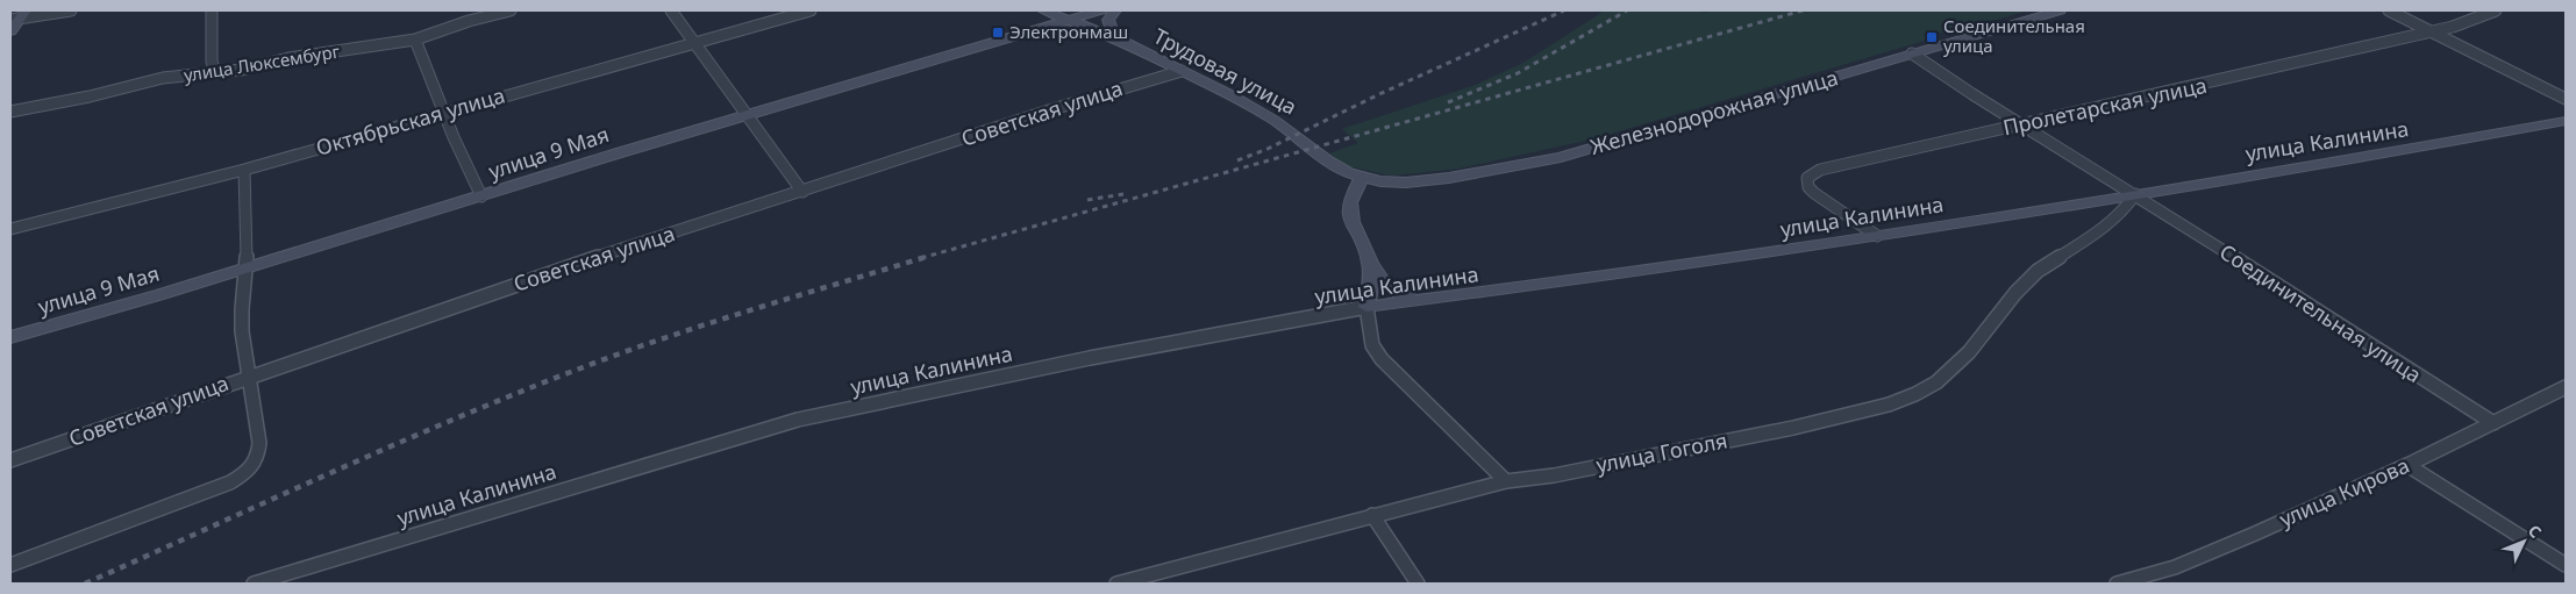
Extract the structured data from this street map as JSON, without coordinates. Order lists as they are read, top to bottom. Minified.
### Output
{"streets":{"street":["улица Люксембург","Трудовая улица","Пролетарская улица","Железнодорожная улица","Советская улица","Октябрьская улица","улица Калинина","улица 9 Мая","Соединительная улица","улица Гоголя","улица Кирова"]},"crossings":[["Трудовая улица","Железнодорожная улица"],["Трудовая улица","Советская улица"],["Трудовая улица","улица 9 Мая"],["Пролетарская улица","улица Калинина"],["Пролетарская улица","Соединительная улица"],["Железнодорожная улица","Соединительная улица"],["улица Калинина","Соединительная улица"],["улица Калинина","улица Гоголя"],["Соединительная улица","улица Гоголя"],["Соединительная улица","улица Кирова"]],"places":{"transit":["Электронмаш","Соединительная улица"]},"north":"top right"}
